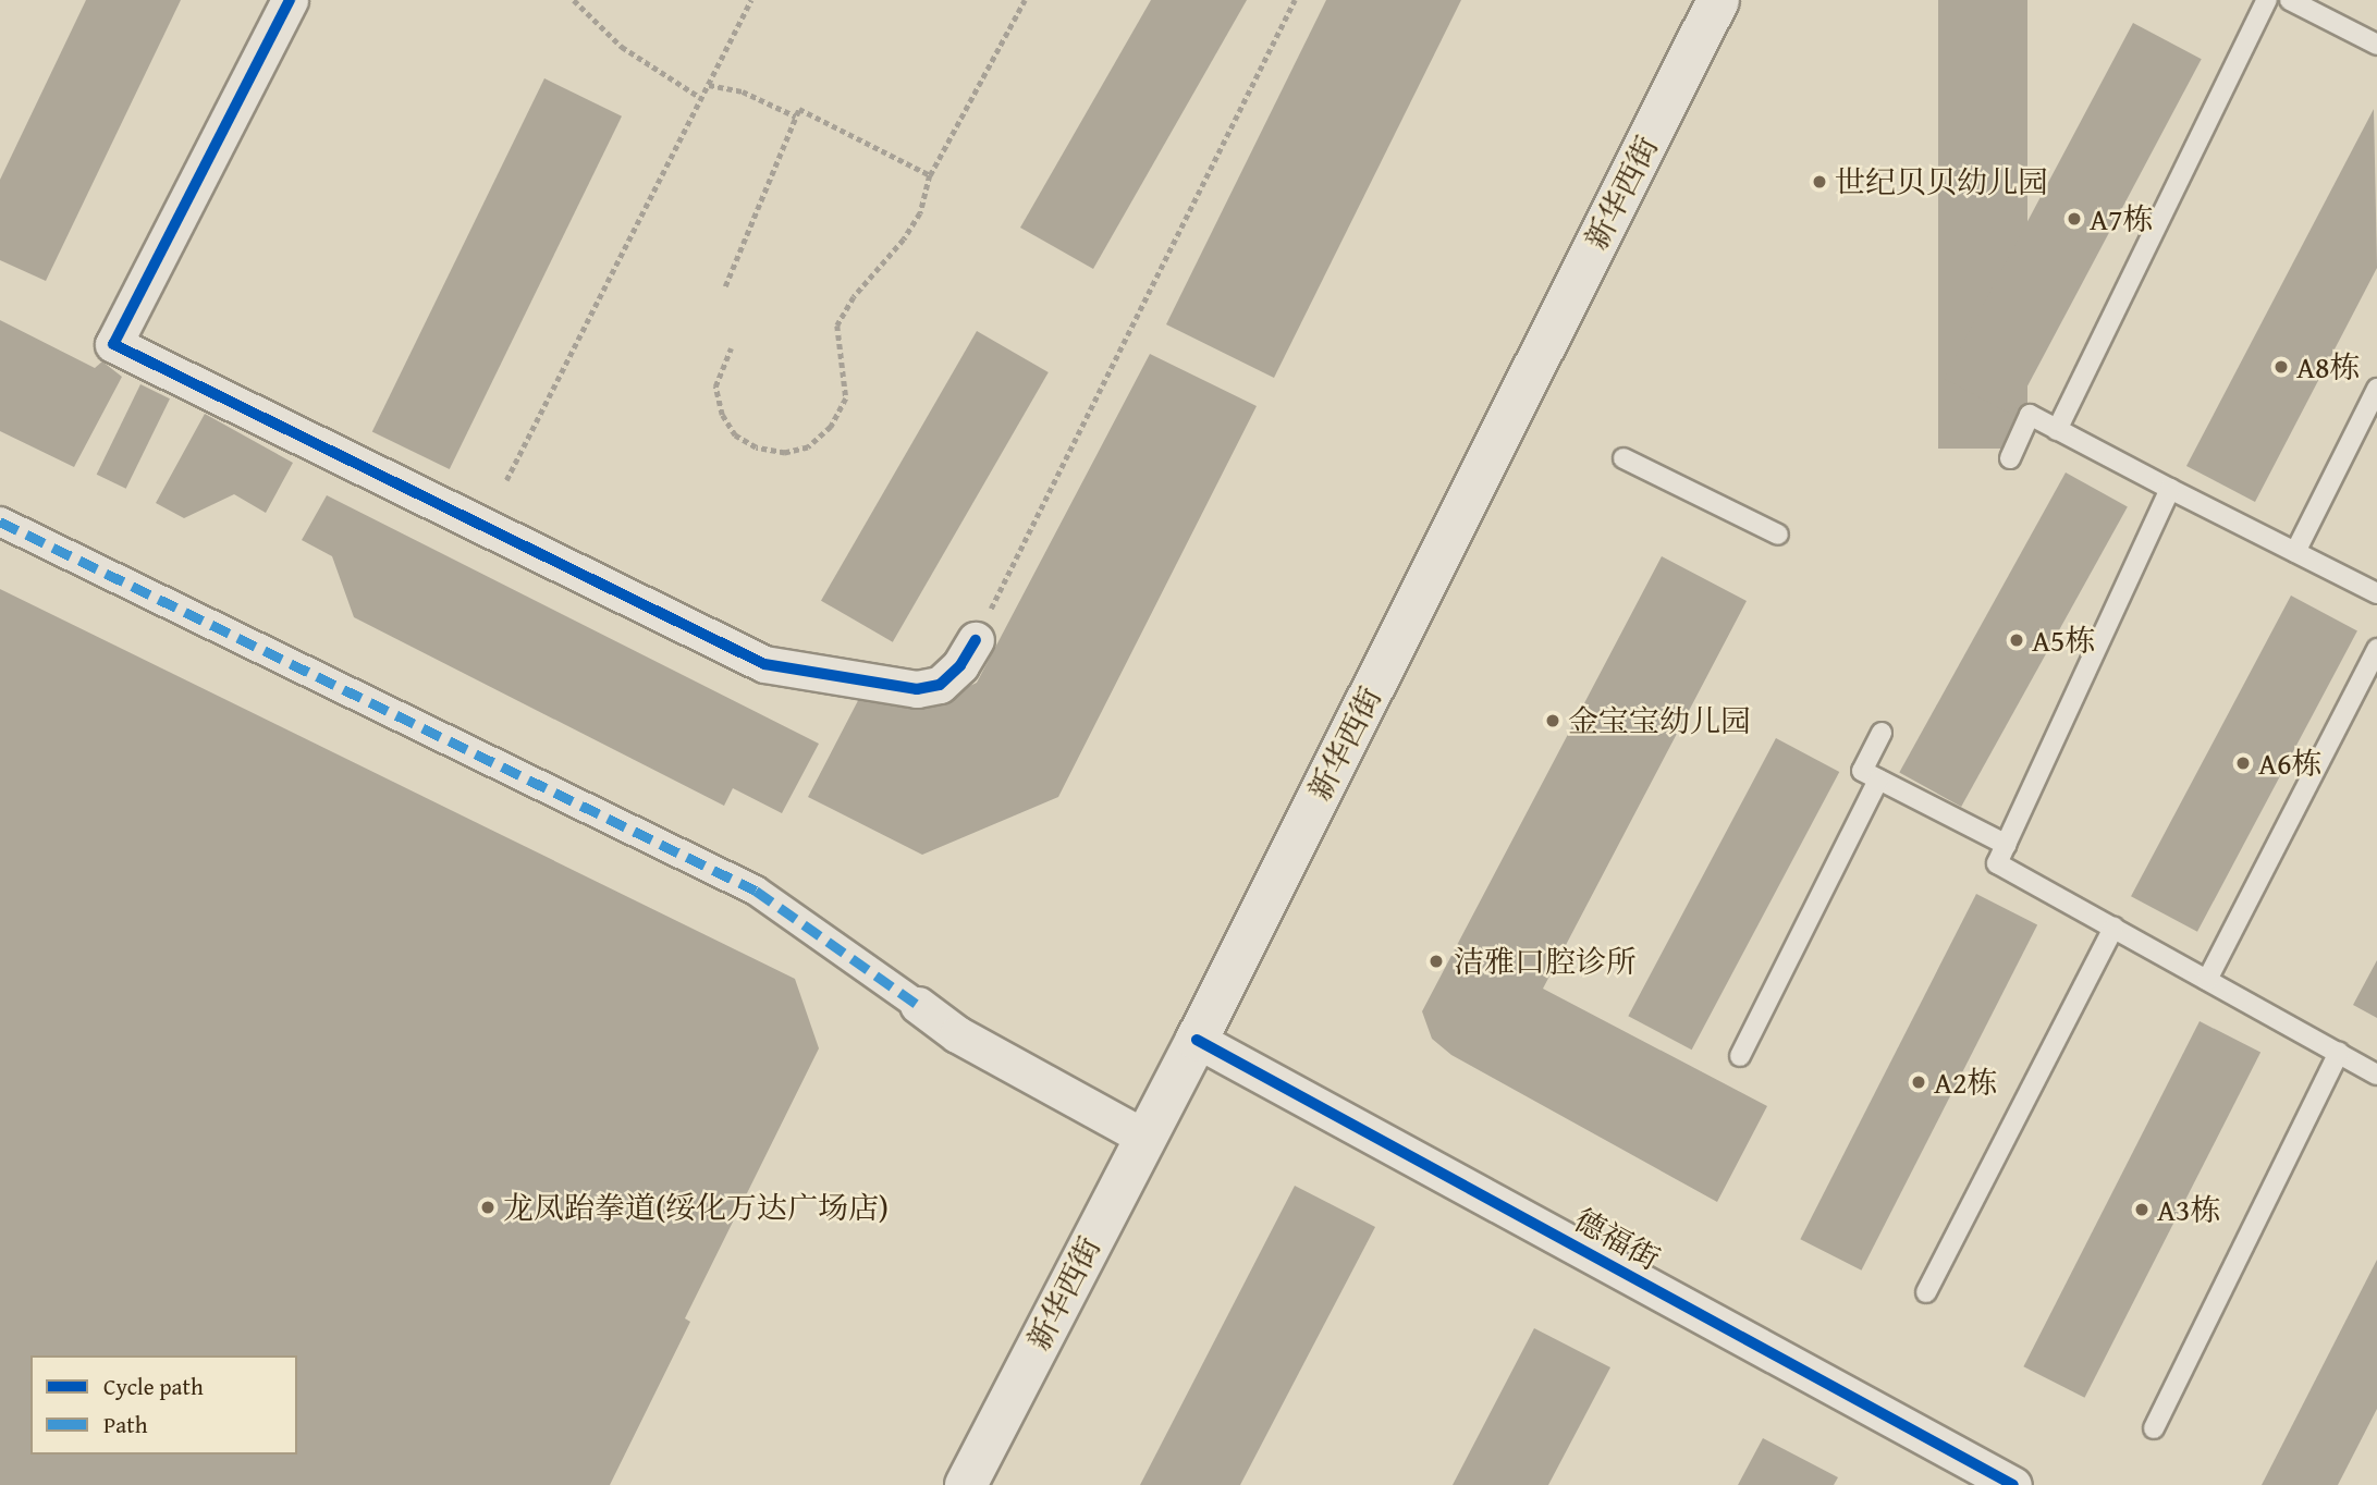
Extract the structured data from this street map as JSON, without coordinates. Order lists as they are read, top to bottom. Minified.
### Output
{"streets":{"main road":["新华西街"],"street":["德福街"]},"crossings":[["新华西街","德福街"]],"places":["世纪贝贝幼儿园","A7栋","A8栋","A5栋","金宝宝幼儿园","A6栋","洁雅口腔诊所","A2栋","龙凤跆拳道(绥化万达广场店)","A3栋"],"legend":["Cycle path","Path"]}
